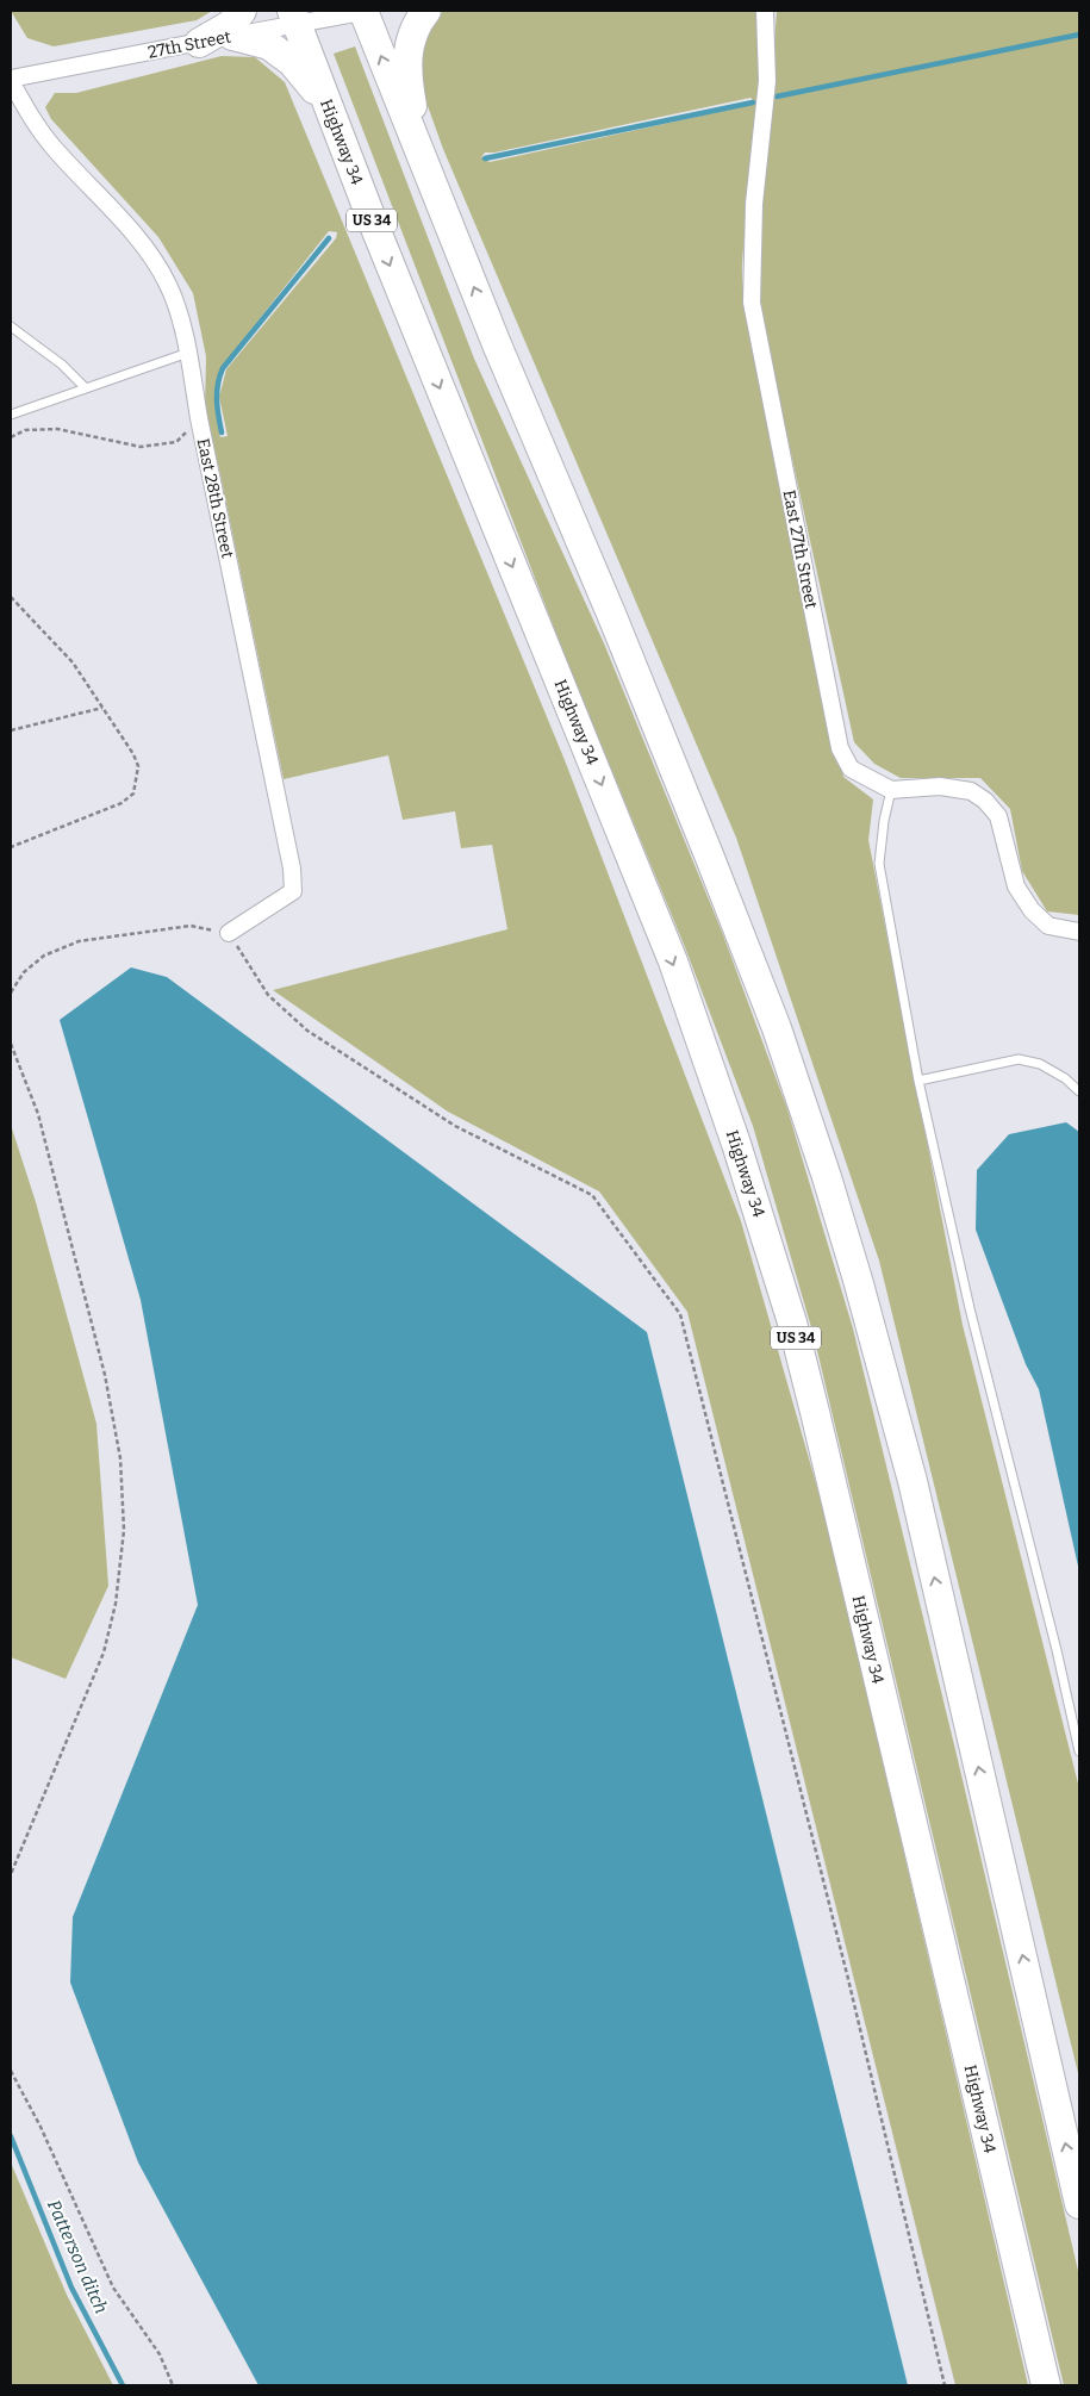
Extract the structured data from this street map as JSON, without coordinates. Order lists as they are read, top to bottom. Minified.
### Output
{"streets":{"highway":["Highway 34","US 34"],"street":["27th Street","East 28th Street","East 27th Street"]},"crossings":[["27th Street","Highway 34"],["27th Street","East 28th Street"]],"water":["Patterson ditch"]}
